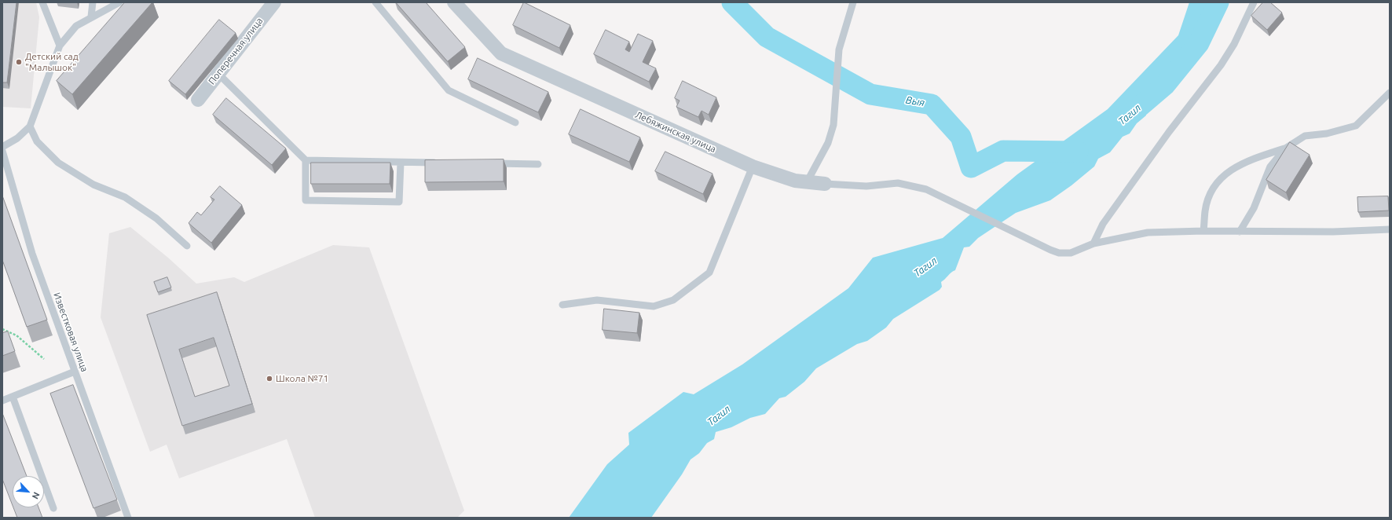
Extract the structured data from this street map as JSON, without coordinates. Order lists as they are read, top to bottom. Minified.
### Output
{"streets":{"street":["Поперечная улица","Лебяжинская улица"],"lane":["Известковая улица"]},"water":["Выя","Тагил"],"places":["Детский сад \"Малышок\"","Школа №71"],"north":"bottom right"}
